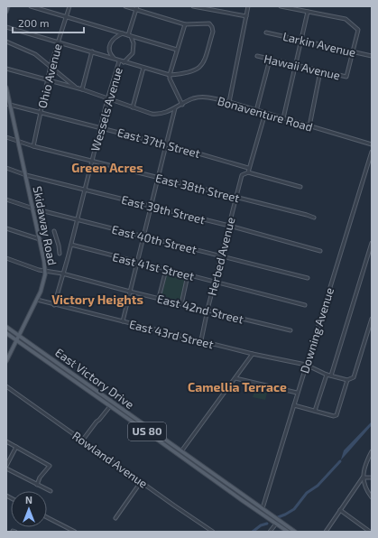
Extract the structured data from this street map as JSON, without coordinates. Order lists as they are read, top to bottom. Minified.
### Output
{"streets":{"main road":["Skidaway Road","East Victory Drive","US 80"],"street":["Larkin Avenue","Hawaii Avenue","Ohio Avenue","Wessels Avenue","Bonaventure Road","East 37th Street","East 38th Street","East 39th Street","East 40th Street","Herbed Avenue","East 41st Street","East 42nd Street","Downing Avenue","East 43rd Street","Rowland Avenue"]},"crossings":[["Larkin Avenue","Hawaii Avenue"],["Ohio Avenue","Bonaventure Road"],["Ohio Avenue","East 37th Street"],["Ohio Avenue","East 38th Street"],["Wessels Avenue","Bonaventure Road"],["Wessels Avenue","East 37th Street"],["Wessels Avenue","East 38th Street"],["Wessels Avenue","East 39th Street"],["Wessels Avenue","East 40th Street"],["Wessels Avenue","East 41st Street"],["Wessels Avenue","East 42nd Street"],["Wessels Avenue","East 43rd Street"],["East 37th Street","Skidaway Road"],["East 38th Street","Skidaway Road"],["East 38th Street","Herbed Avenue"],["East 39th Street","Skidaway Road"],["East 39th Street","Herbed Avenue"],["Skidaway Road","East 40th Street"],["Skidaway Road","East 42nd Street"],["Skidaway Road","East 43rd Street"],["Skidaway Road","East Victory Drive"],["East 40th Street","Herbed Avenue"],["Herbed Avenue","East 41st Street"],["Herbed Avenue","East 42nd Street"],["Herbed Avenue","East 43rd Street"],["Downing Avenue","East 43rd Street"],["Downing Avenue","East Victory Drive"]],"districts":["Green Acres","Victory Heights","Camellia Terrace"],"scale_bar":"200 m","north":"top"}
